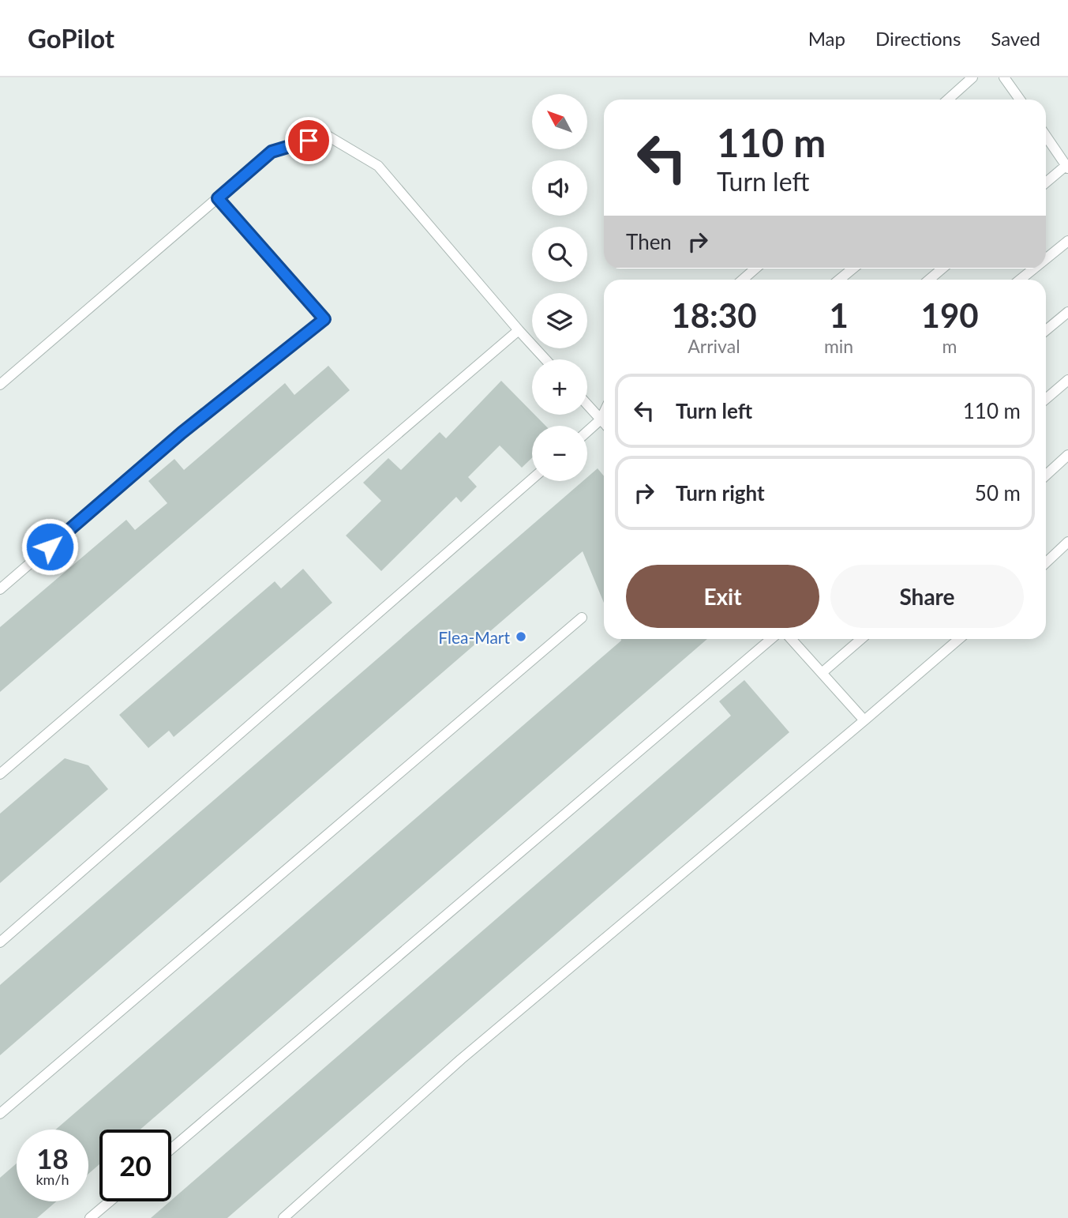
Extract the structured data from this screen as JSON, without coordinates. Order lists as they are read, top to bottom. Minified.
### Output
{"places":["Flea-Mart"],"north":"top left","page":{"header":"GoPilot","nav":["Map","Directions","Saved"],"map_buttons":["+","−"],"turn":["110 m","Turn left"],"then":"Then","eta":["18:30","Arrival","1","min","190","m"],"list":[{"name":"Turn left","value":"110 m"},{"name":"Turn right","value":"50 m"}],"buttons":["Exit","Share"],"speed":"18 km/h","limit":"20"}}
